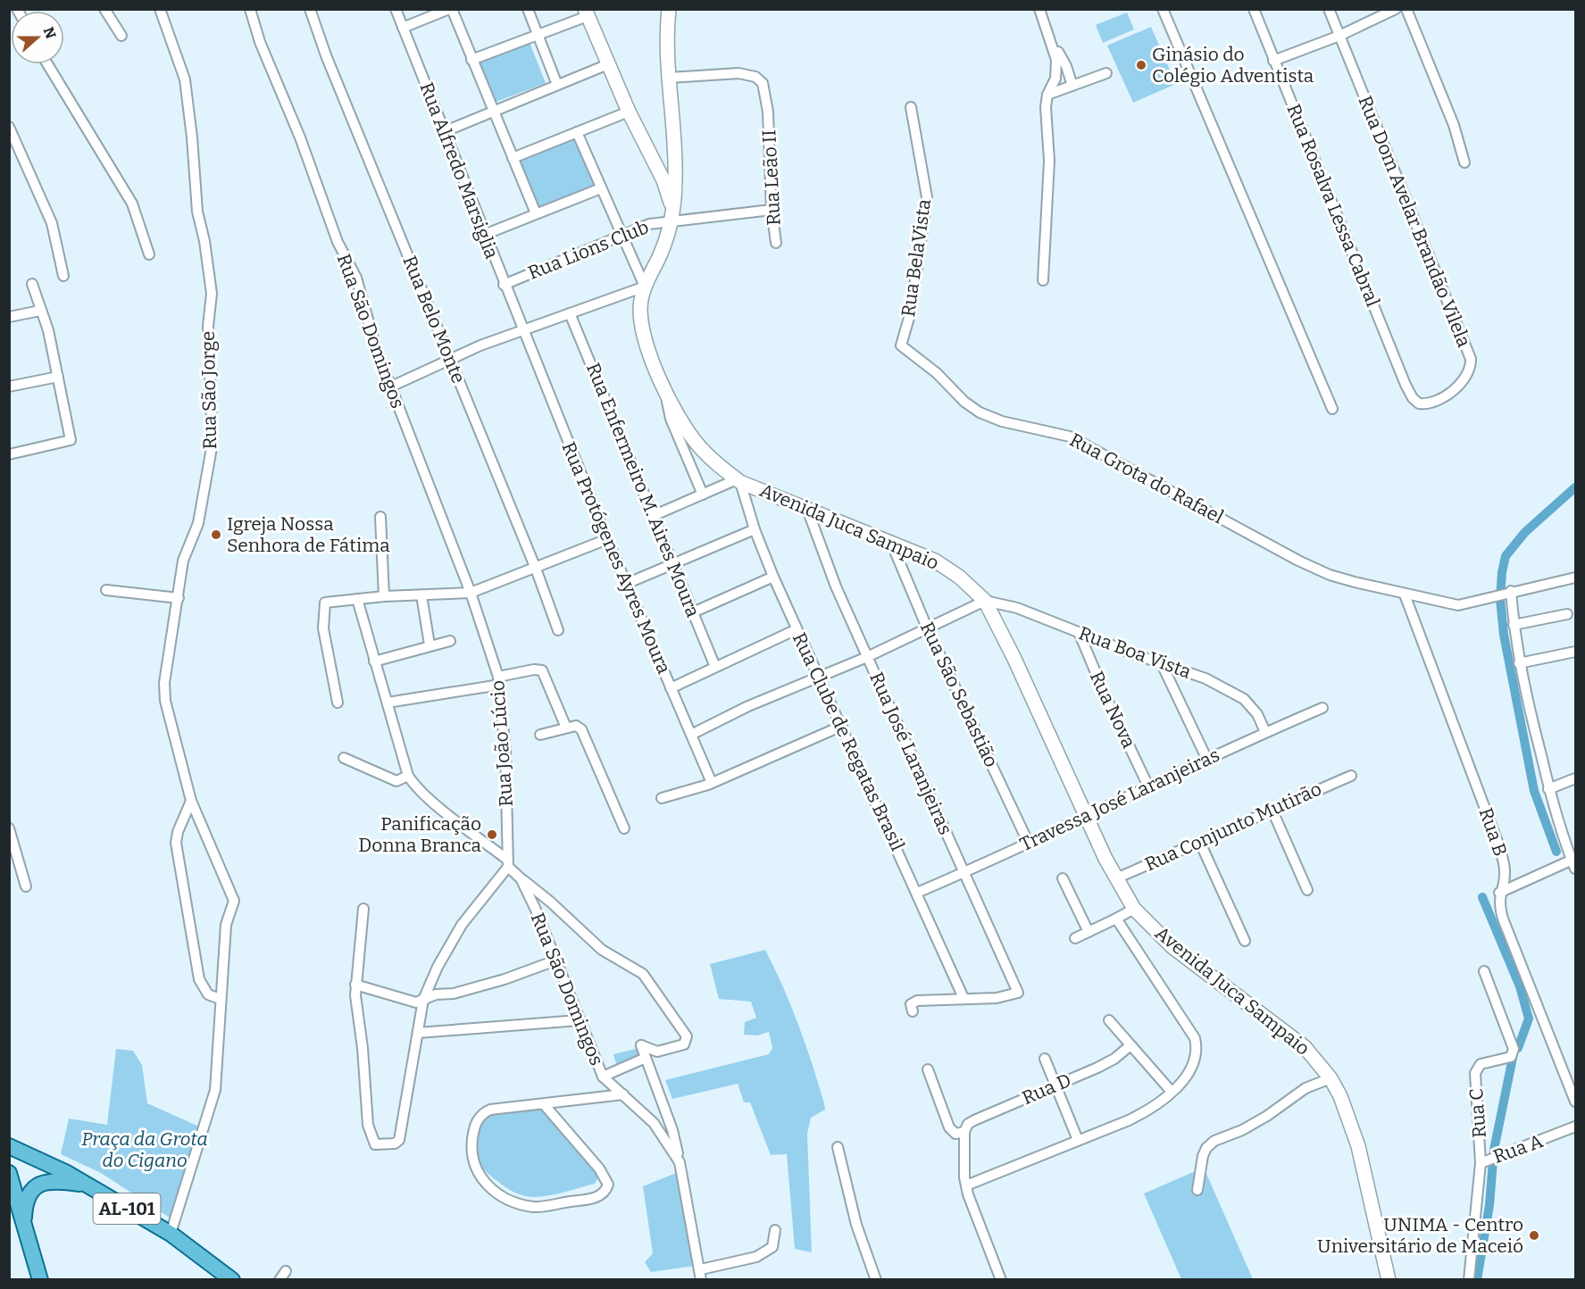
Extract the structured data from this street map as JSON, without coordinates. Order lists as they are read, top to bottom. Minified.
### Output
{"streets":{"main road":["Avenida Juca Sampaio","AL-101"],"street":["Rua Alfredo Marsiglia","Rua Leão II","Rua Rosalva Lessa Cabral","Rua Dom Avelar Brandão Vilela","Rua Lions Club","Rua BelaVista","Rua Belo Monte","Rua São Domingos","Rua São Jorge","Rua Grota do Rafael","Rua Enfermeiro M. Aires Moura","Rua Protógenes Ayres Moura","Rua Boa Vista","Rua São Sebastião","Rua Nova","Rua Clube de Regatas Brasil","Rua João Lúcio","Rua José Laranjeiras","Travessa José Laranjeiras","Rua Conjunto Mutirão","Rua B","Rua D","Rua C","Rua A"]},"crossings":[["Rua Alfredo Marsiglia","Rua Lions Club"],["Rua Alfredo Marsiglia","Rua Protógenes Ayres Moura"],["Rua Leão II","Rua Lions Club"],["Rua Leão II","Avenida Juca Sampaio"],["Rua Rosalva Lessa Cabral","Rua Dom Avelar Brandão Vilela"],["Rua Lions Club","Avenida Juca Sampaio"],["Rua BelaVista","Rua Grota do Rafael"],["Rua São Domingos","Rua João Lúcio"],["Rua São Jorge","AL-101"],["Rua Grota do Rafael","Rua B"],["Avenida Juca Sampaio","Rua Boa Vista"],["Avenida Juca Sampaio","Rua São Sebastião"],["Avenida Juca Sampaio","Rua Clube de Regatas Brasil"],["Avenida Juca Sampaio","Rua José Laranjeiras"],["Avenida Juca Sampaio","Travessa José Laranjeiras"],["Avenida Juca Sampaio","Rua Conjunto Mutirão"],["Rua Boa Vista","Rua Nova"],["Rua Boa Vista","Travessa José Laranjeiras"],["Rua São Sebastião","Travessa José Laranjeiras"],["Rua Nova","Travessa José Laranjeiras"],["Rua Clube de Regatas Brasil","Rua José Laranjeiras"],["Rua Clube de Regatas Brasil","Travessa José Laranjeiras"],["Rua José Laranjeiras","Travessa José Laranjeiras"],["Rua C","Rua A"]],"parks":["Praça da Grota do Cigano"],"places":["Ginásio do Colégio Adventista","Igreja Nossa Senhora de Fátima","Panificação Donna Branca","UNIMA - Centro Universitário de Maceió"],"north":"right"}
